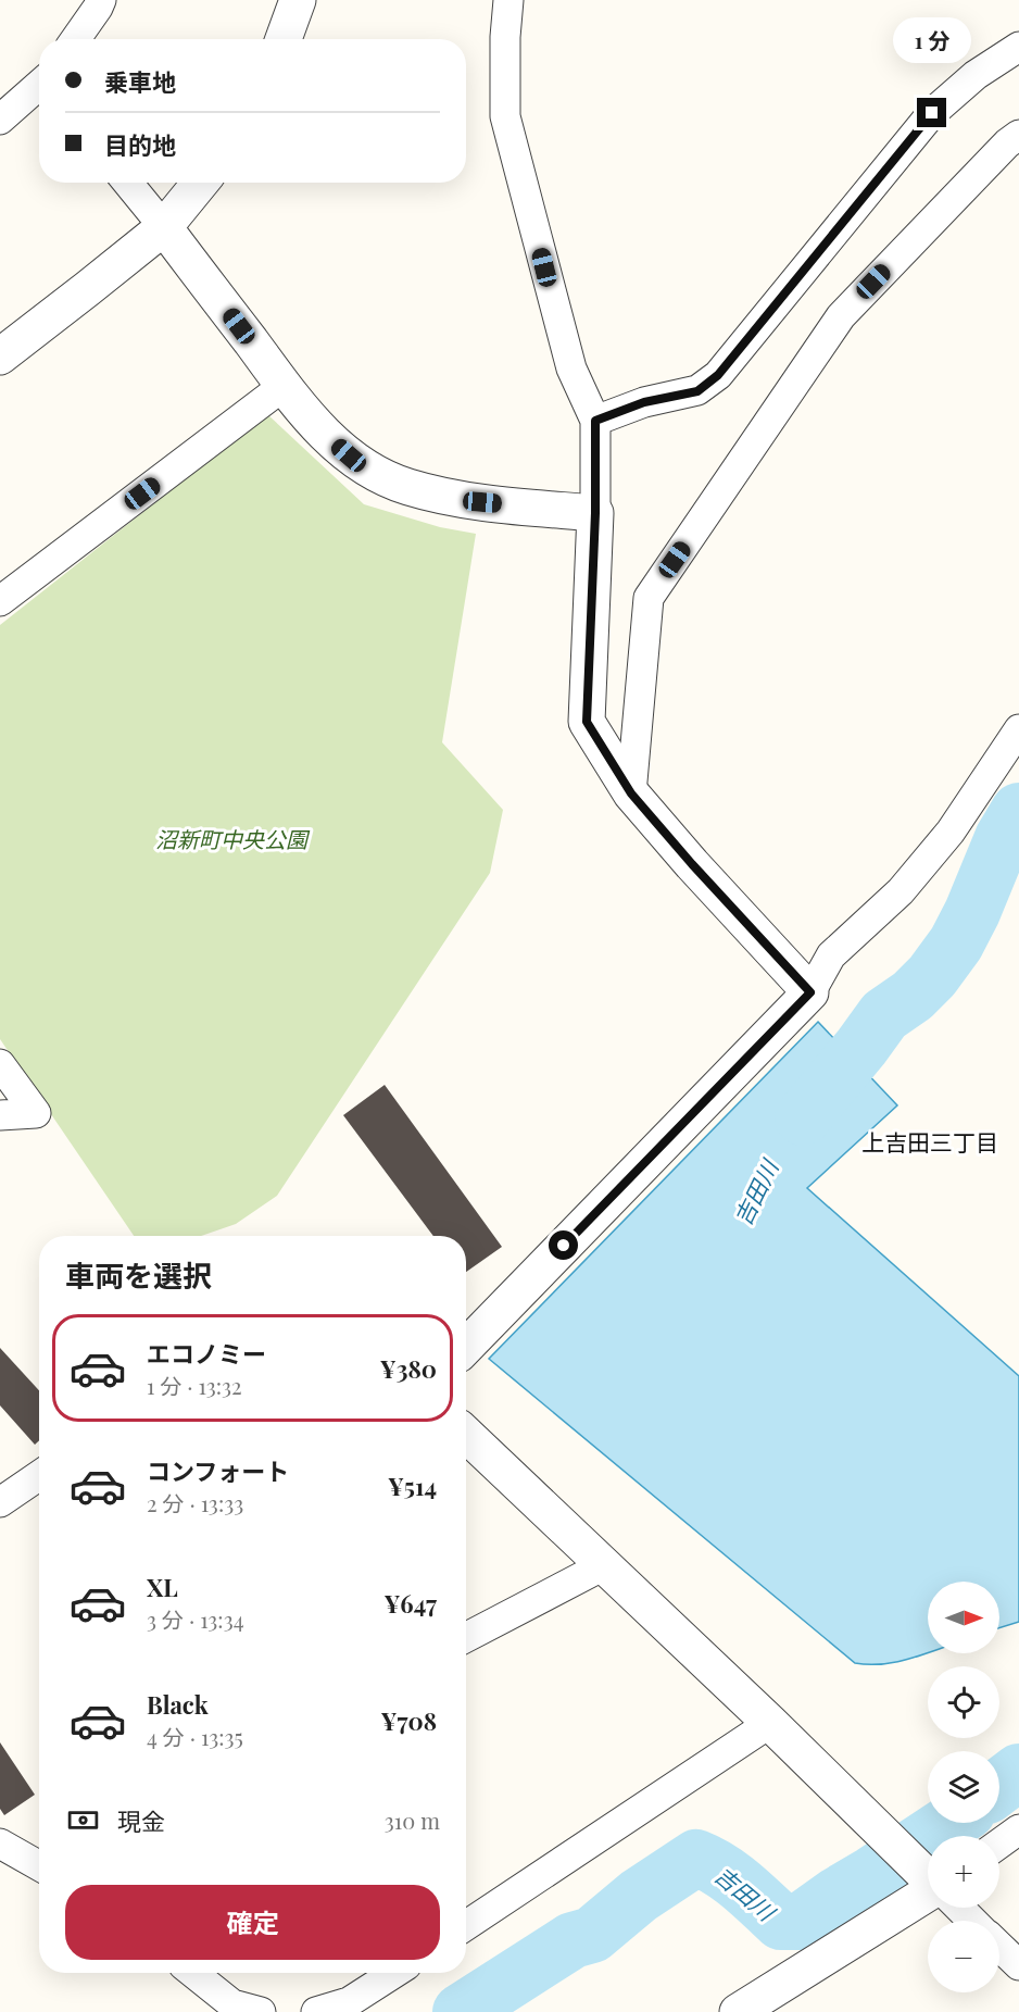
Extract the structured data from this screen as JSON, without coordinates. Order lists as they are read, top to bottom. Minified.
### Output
{"districts":["上吉田三丁目"],"water":["吉田川"],"parks":["沼新町中央公園"],"north":"right","page":{"bubble":"1 分","banner":["乗車地","目的地"],"heading":"車両を選択","list":[{"name":"エコノミー","note":"1 分 · 13:32","value":"¥380"},{"name":"コンフォート","note":"2 分 · 13:33","value":"¥514"},{"name":"XL","note":"3 分 · 13:34","value":"¥647"},{"name":"Black","note":"4 分 · 13:35","value":"¥708"}],"map_buttons":["+","−"],"pay":["現金","310 m"],"buttons":"確定"}}
